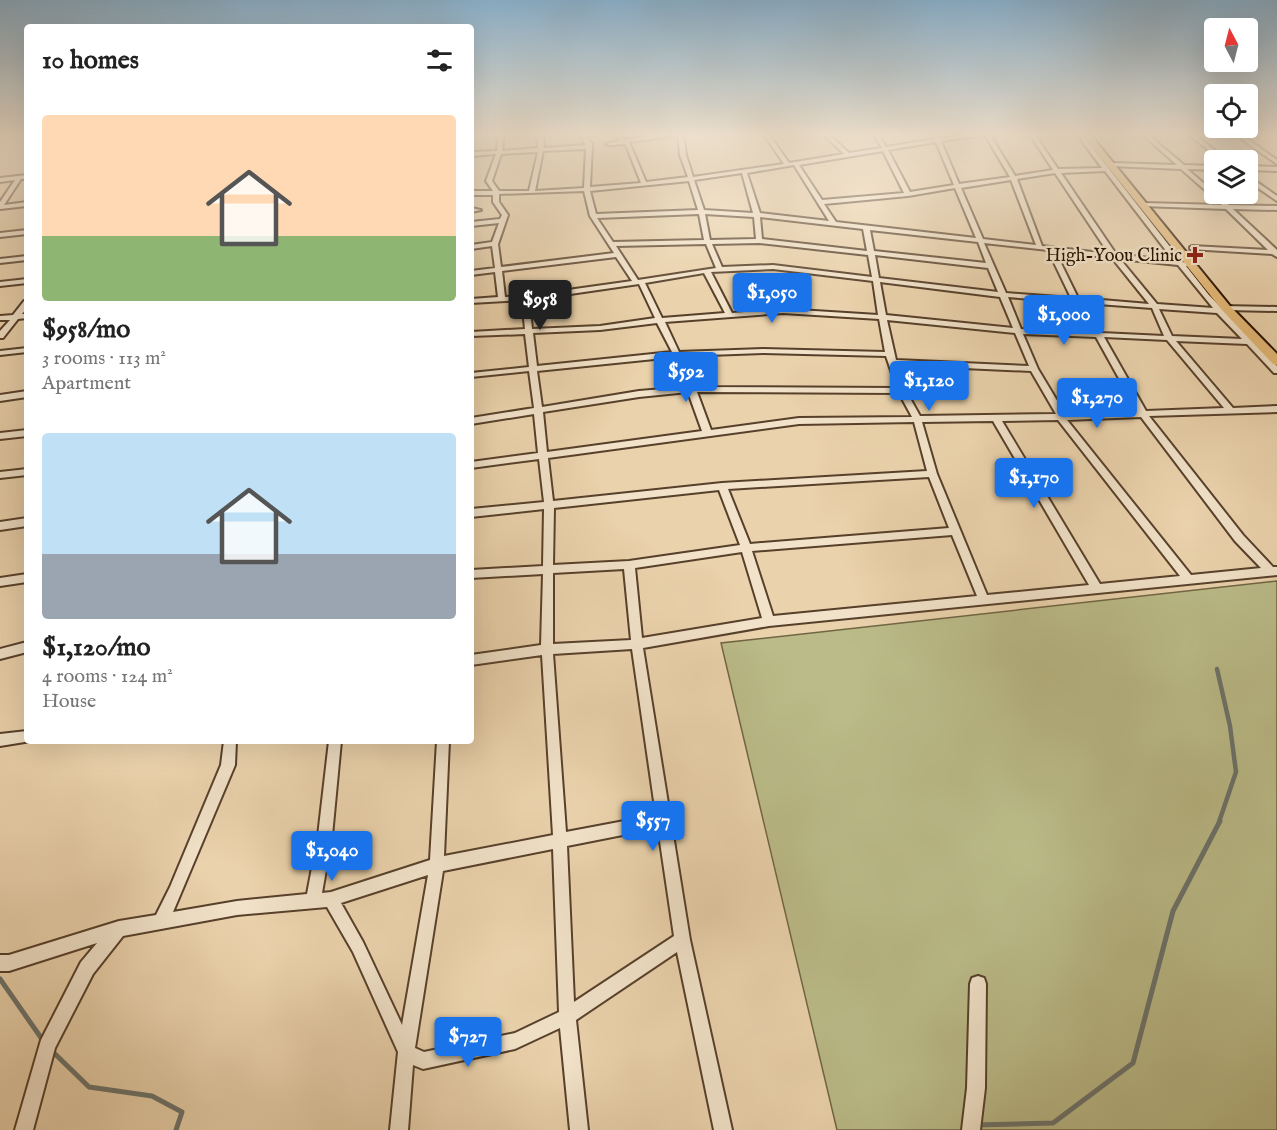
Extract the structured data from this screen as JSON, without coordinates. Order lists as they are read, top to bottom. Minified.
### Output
{"places":{"health":["High-Yoou Clinic"]},"north":"top","page":{"heading":"10 homes","list":[{"name":"$958/mo","note":"3 rooms · 113 m² · Apartment"},{"name":"$1,120/mo","note":"4 rooms · 124 m² · House"}],"price":["$1,050","$958","$1,000","$592","$1,120","$1,270","$1,170","$557","$1,040","$727"]}}
